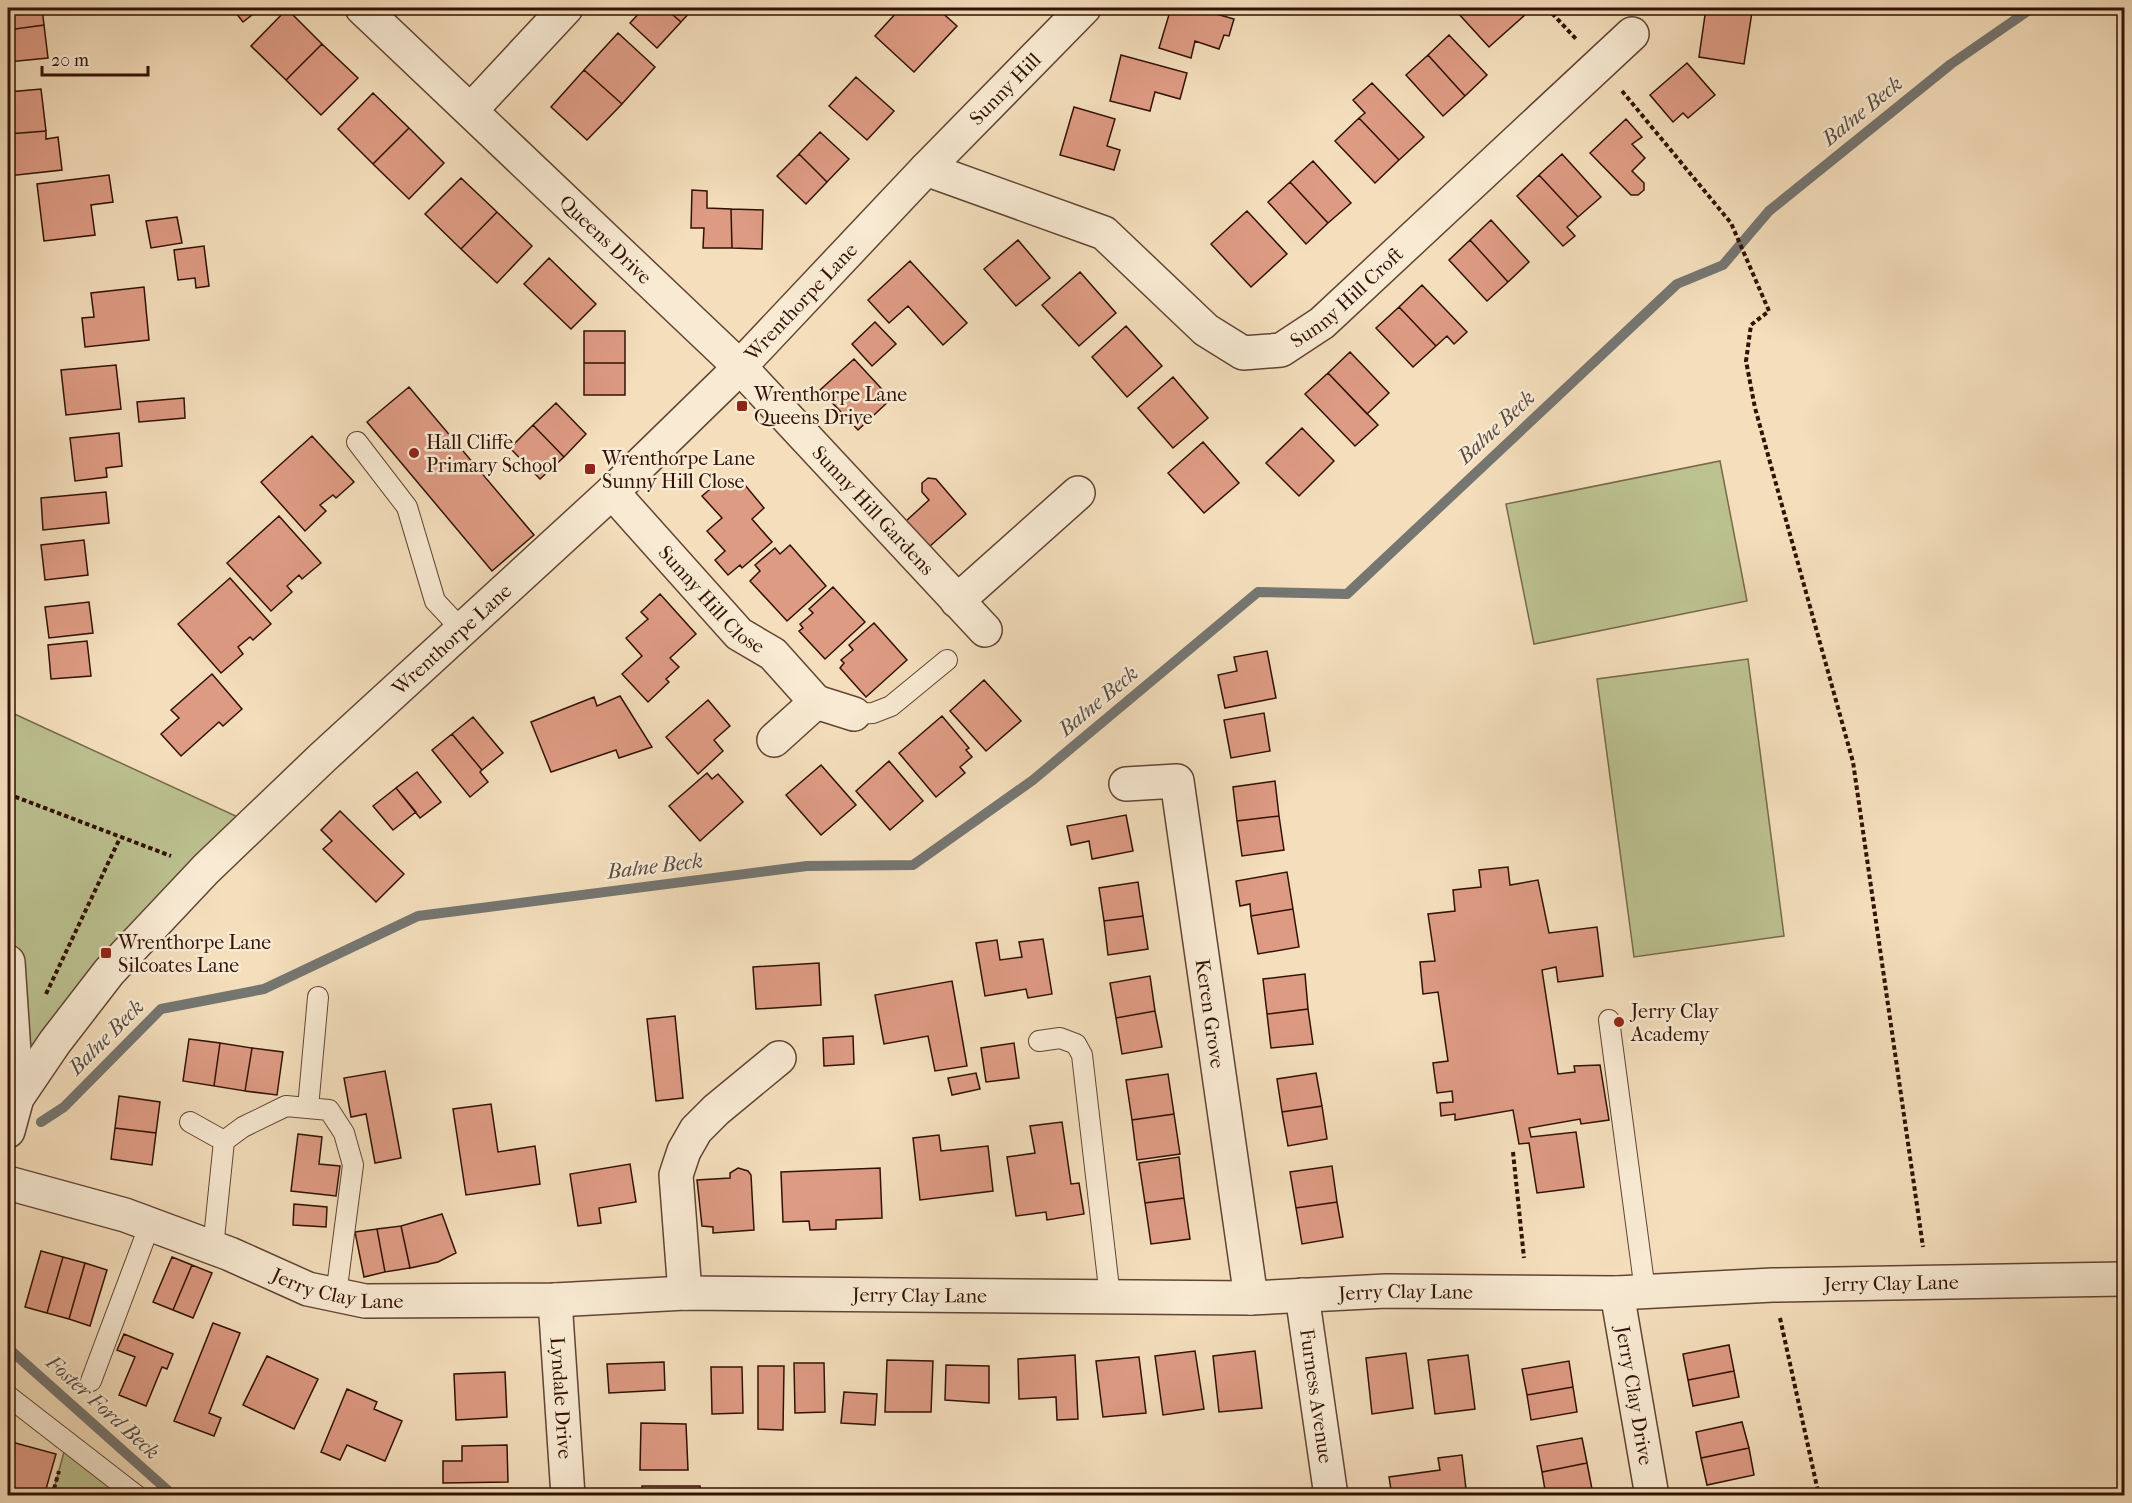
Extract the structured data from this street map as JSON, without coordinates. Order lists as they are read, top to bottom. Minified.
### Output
{"streets":{"street":["Sunny Hill","Queens Drive","Sunny Hill Croft","Wrenthorpe Lane","Sunny Hill Gardens","Sunny Hill Close","Keren Grove","Jerry Clay Lane","Jerry Clay Drive","Furness Avenue","Lyndale Drive"]},"crossings":[["Sunny Hill","Sunny Hill Croft"],["Sunny Hill","Wrenthorpe Lane"],["Queens Drive","Wrenthorpe Lane"],["Queens Drive","Sunny Hill Gardens"],["Sunny Hill Croft","Wrenthorpe Lane"],["Wrenthorpe Lane","Sunny Hill Gardens"],["Wrenthorpe Lane","Sunny Hill Close"],["Keren Grove","Jerry Clay Lane"],["Jerry Clay Lane","Jerry Clay Drive"],["Jerry Clay Lane","Furness Avenue"],["Jerry Clay Lane","Lyndale Drive"]],"water":["Balne Beck","Foster Ford Beck"],"places":{"transit":["Wrenthorpe Lane Queens Drive","Wrenthorpe Lane Sunny Hill Close","Wrenthorpe Lane Silcoates Lane"],"other":["Hall Cliffe Primary School","Jerry Clay Academy"]},"scale_bar":"20 m"}
